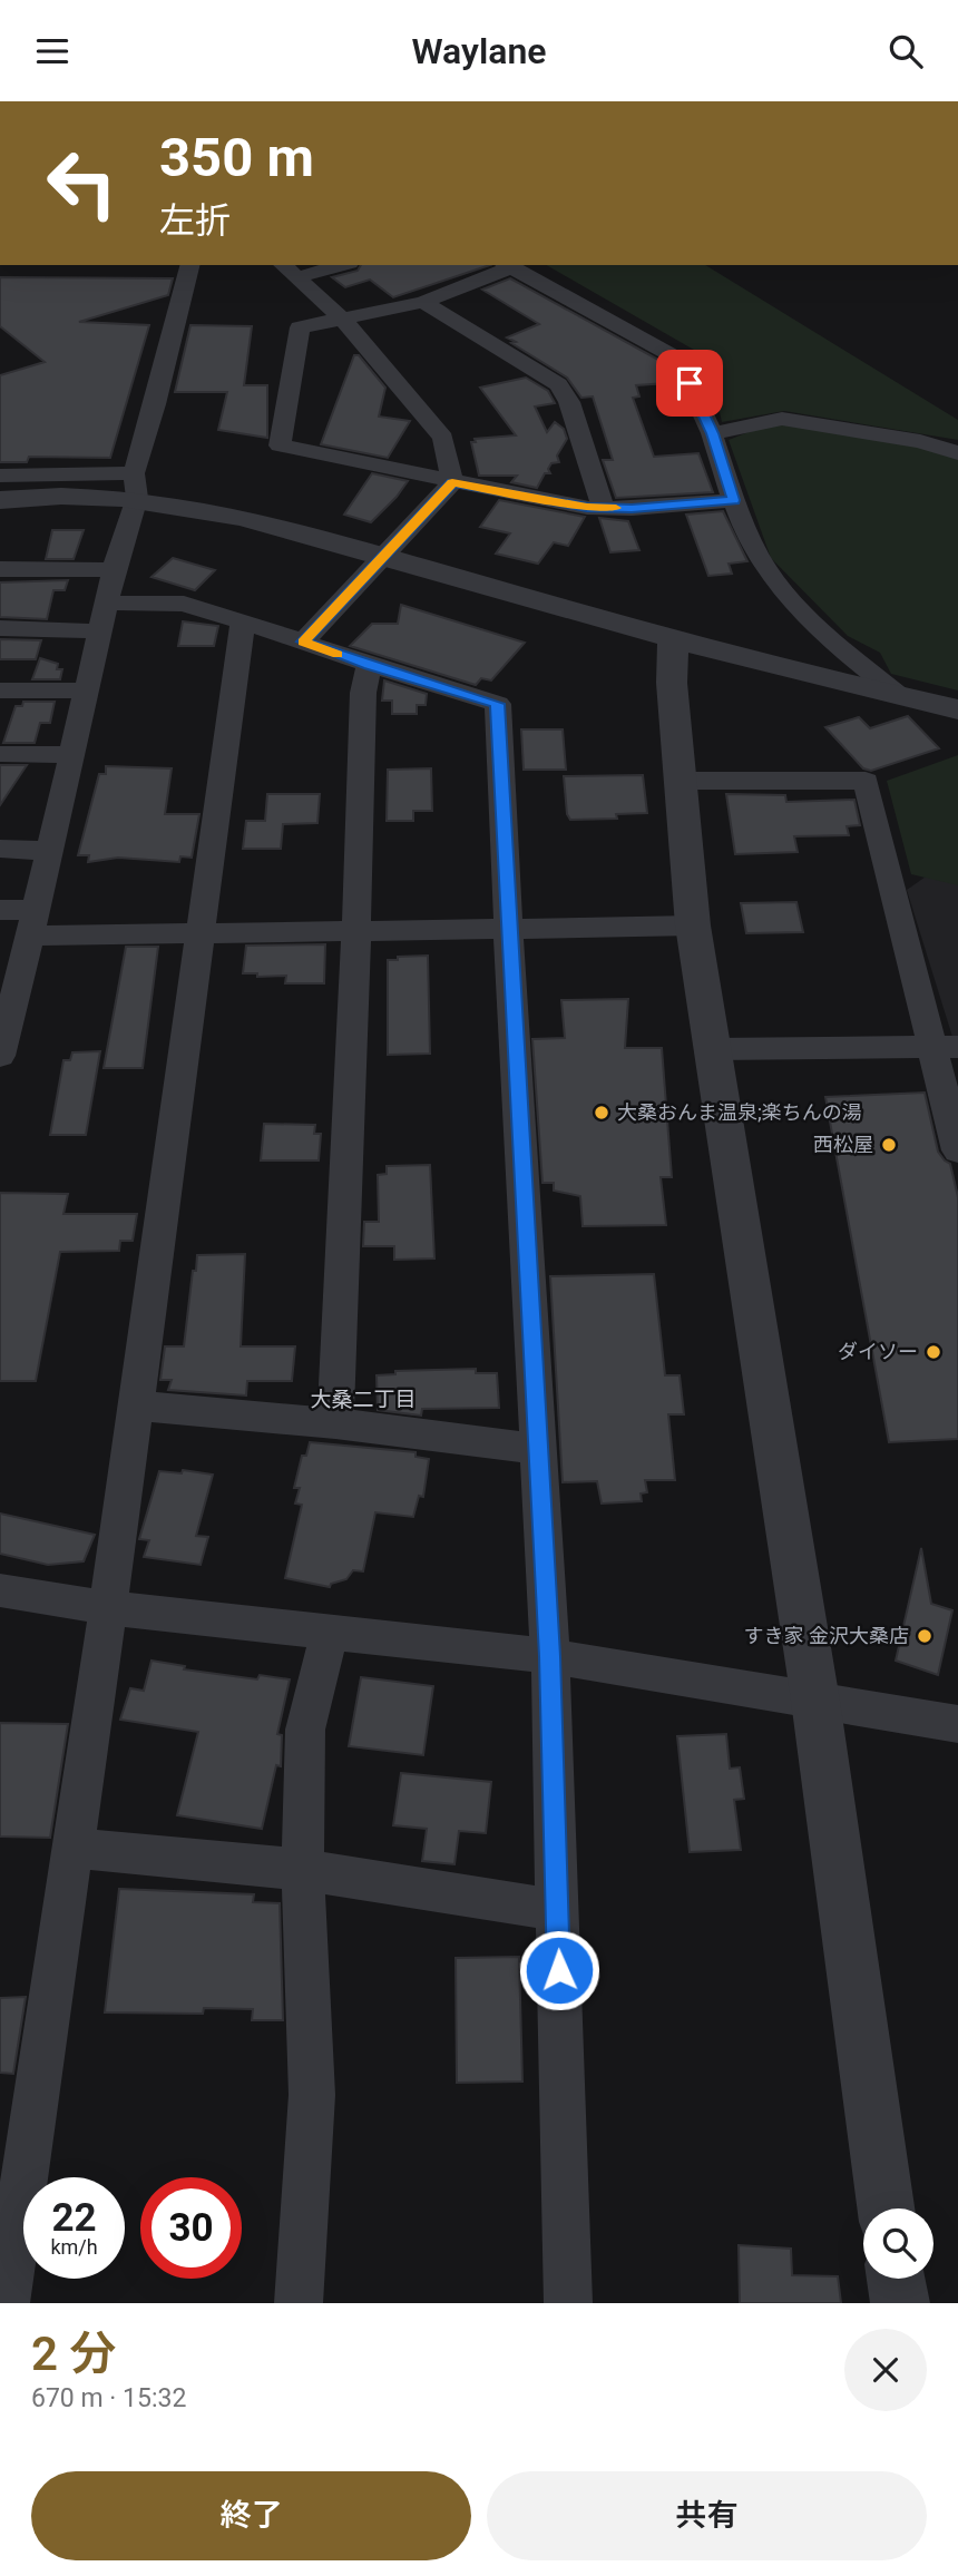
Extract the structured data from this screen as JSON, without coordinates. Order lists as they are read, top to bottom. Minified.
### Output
{"districts":["大桑二丁目"],"places":["大桑おんま温泉;楽ちんの湯","西松屋","ダイソー","すき家 金沢大桑店"],"page":{"header":"Waylane","turn":["350 m","左折"],"speed":"22 km/h","limit":"30","heading":["2 分","670 m · 15:32"],"buttons":["終了","共有"]}}
